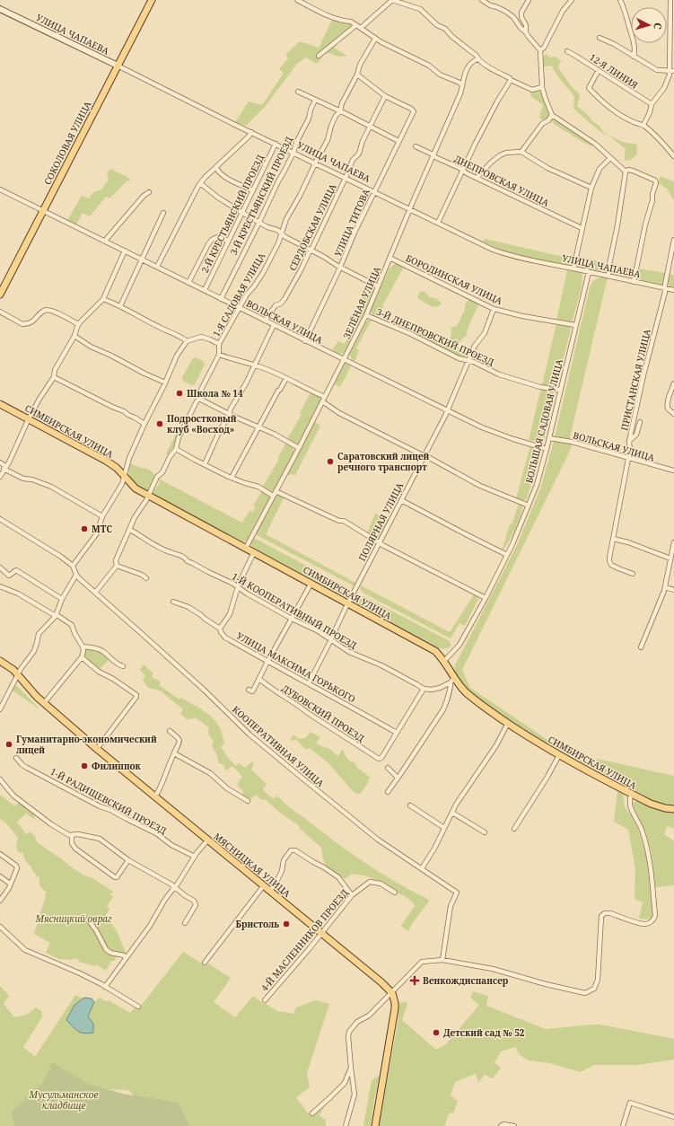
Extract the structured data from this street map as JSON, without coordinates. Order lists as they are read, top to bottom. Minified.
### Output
{"streets":{"main road":["СОКОЛОВАЯ УЛИЦА","СИМБИРСКАЯ УЛИЦА","МЯСНИЦКАЯ УЛИЦА"],"street":["УЛИЦА ЧАПАЕВА","12-Я ЛИНИЯ","ДНЕПРОВСКАЯ УЛИЦА","3-Й КРЕСТЬЯНСКИЙ ПРОЕЗД","2-Й КРЕСТЬЯНСКИЙ ПРОЕЗД","УЛИЦА ТИТОВА","СЕРДОБСКАЯ УЛИЦА","БОРОДИНСКАЯ УЛИЦА","1-Я САДОВАЯ УЛИЦА","ЗЕЛЁНАЯ УЛИЦА","ВОЛЬСКАЯ УЛИЦА","3-Й ДНЕПРОВСКИЙ ПРОЕЗД","ПРИСТАНСКАЯ УЛИЦА","БОЛЬШАЯ САДОВАЯ УЛИЦА","ПОЛЯРНАЯ УЛИЦА","1-Й КООПЕРАТИВНЫЙ ПРОЕЗД","УЛИЦА МАКСИМА ГОРЬКОГО","ДУБОВСКИЙ ПРОЕЗД","КООПЕРАТИВНАЯ УЛИЦА","1-Й РАДИЩЕВСКИЙ ПРОЕЗД","4-Й МАСЛЕННИКОВ ПРОЕЗД"]},"crossings":[["УЛИЦА ЧАПАЕВА","СОКОЛОВАЯ УЛИЦА"],["УЛИЦА ЧАПАЕВА","3-Й КРЕСТЬЯНСКИЙ ПРОЕЗД"],["УЛИЦА ЧАПАЕВА","2-Й КРЕСТЬЯНСКИЙ ПРОЕЗД"],["УЛИЦА ЧАПАЕВА","УЛИЦА ТИТОВА"],["УЛИЦА ЧАПАЕВА","СЕРДОБСКАЯ УЛИЦА"],["УЛИЦА ЧАПАЕВА","1-Я САДОВАЯ УЛИЦА"],["УЛИЦА ЧАПАЕВА","ЗЕЛЁНАЯ УЛИЦА"],["УЛИЦА ЧАПАЕВА","ПРИСТАНСКАЯ УЛИЦА"],["УЛИЦА ЧАПАЕВА","БОЛЬШАЯ САДОВАЯ УЛИЦА"],["СОКОЛОВАЯ УЛИЦА","ВОЛЬСКАЯ УЛИЦА"],["ДНЕПРОВСКАЯ УЛИЦА","ЗЕЛЁНАЯ УЛИЦА"],["3-Й КРЕСТЬЯНСКИЙ ПРОЕЗД","ВОЛЬСКАЯ УЛИЦА"],["2-Й КРЕСТЬЯНСКИЙ ПРОЕЗД","ВОЛЬСКАЯ УЛИЦА"],["УЛИЦА ТИТОВА","СЕРДОБСКАЯ УЛИЦА"],["УЛИЦА ТИТОВА","ВОЛЬСКАЯ УЛИЦА"],["СЕРДОБСКАЯ УЛИЦА","ВОЛЬСКАЯ УЛИЦА"],["БОРОДИНСКАЯ УЛИЦА","ЗЕЛЁНАЯ УЛИЦА"],["БОРОДИНСКАЯ УЛИЦА","БОЛЬШАЯ САДОВАЯ УЛИЦА"],["БОРОДИНСКАЯ УЛИЦА","ПОЛЯРНАЯ УЛИЦА"],["1-Я САДОВАЯ УЛИЦА","ВОЛЬСКАЯ УЛИЦА"],["1-Я САДОВАЯ УЛИЦА","СИМБИРСКАЯ УЛИЦА"],["1-Я САДОВАЯ УЛИЦА","1-Й КООПЕРАТИВНЫЙ ПРОЕЗД"],["1-Я САДОВАЯ УЛИЦА","КООПЕРАТИВНАЯ УЛИЦА"],["ЗЕЛЁНАЯ УЛИЦА","ВОЛЬСКАЯ УЛИЦА"],["ЗЕЛЁНАЯ УЛИЦА","3-Й ДНЕПРОВСКИЙ ПРОЕЗД"],["ЗЕЛЁНАЯ УЛИЦА","СИМБИРСКАЯ УЛИЦА"],["ВОЛЬСКАЯ УЛИЦА","ПРИСТАНСКАЯ УЛИЦА"],["ВОЛЬСКАЯ УЛИЦА","БОЛЬШАЯ САДОВАЯ УЛИЦА"],["ВОЛЬСКАЯ УЛИЦА","ПОЛЯРНАЯ УЛИЦА"],["3-Й ДНЕПРОВСКИЙ ПРОЕЗД","БОЛЬШАЯ САДОВАЯ УЛИЦА"],["3-Й ДНЕПРОВСКИЙ ПРОЕЗД","ПОЛЯРНАЯ УЛИЦА"],["БОЛЬШАЯ САДОВАЯ УЛИЦА","СИМБИРСКАЯ УЛИЦА"],["СИМБИРСКАЯ УЛИЦА","ПОЛЯРНАЯ УЛИЦА"],["ПОЛЯРНАЯ УЛИЦА","1-Й КООПЕРАТИВНЫЙ ПРОЕЗД"],["ПОЛЯРНАЯ УЛИЦА","УЛИЦА МАКСИМА ГОРЬКОГО"],["УЛИЦА МАКСИМА ГОРЬКОГО","ДУБОВСКИЙ ПРОЕЗД"],["МЯСНИЦКАЯ УЛИЦА","4-Й МАСЛЕННИКОВ ПРОЕЗД"]],"parks":["Мясницкий овраг","Мусульманское кладбище"],"places":{"other":["Школа № 14","Подростковый клуб «Восход»","Саратовский лицей речного транспорт","МТС","Гуманитарно-экономический лицей","Филиппок","Бристоль","Детский сад № 52"],"health":["Венкождиспансер"]},"north":"right"}
